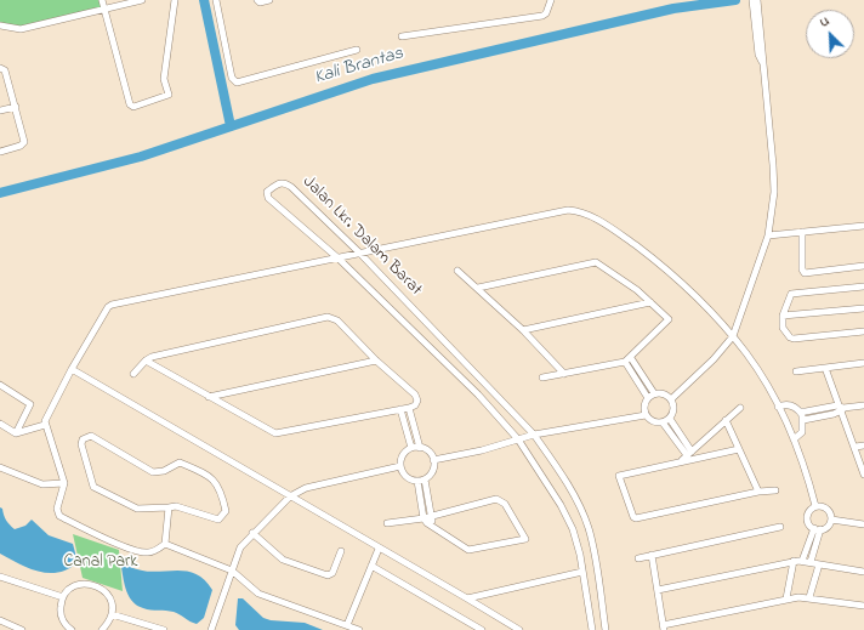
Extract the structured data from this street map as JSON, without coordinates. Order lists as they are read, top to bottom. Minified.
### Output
{"streets":{"street":["Jalan Lkr. Dalam Barat"]},"water":["Kali Brantas"],"parks":["Canal Park"],"north":"top left"}
